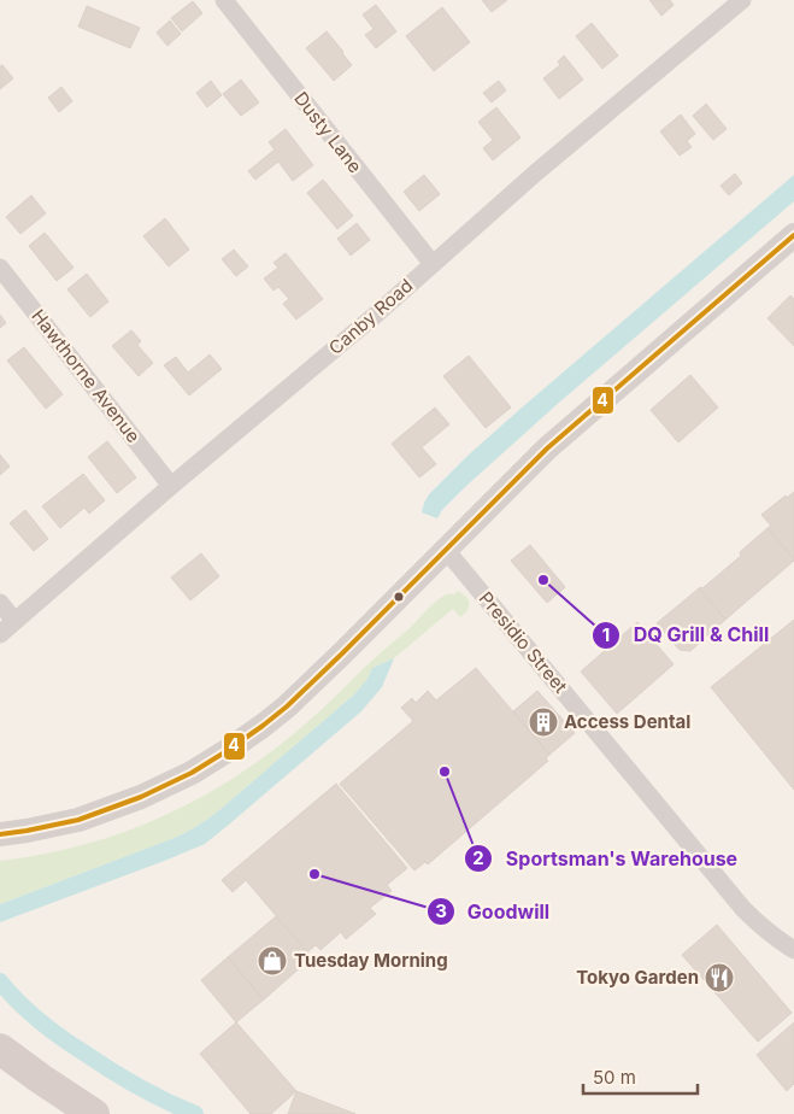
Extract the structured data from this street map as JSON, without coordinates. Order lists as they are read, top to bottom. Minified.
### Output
{"streets":{"street":["Dusty Lane","Canby Road","Hawthorne Avenue","Presidio Street"]},"crossings":[["Dusty Lane","Canby Road"],["Canby Road","Hawthorne Avenue"]],"places":{"other":["DQ Grill & Chill","Sportsman's Warehouse","Goodwill"],"building":["Access Dental"],"shop":["Tuesday Morning"],"restaurant":["Tokyo Garden"]},"lines":["transit line 4"],"scale_bar":"50 m"}
